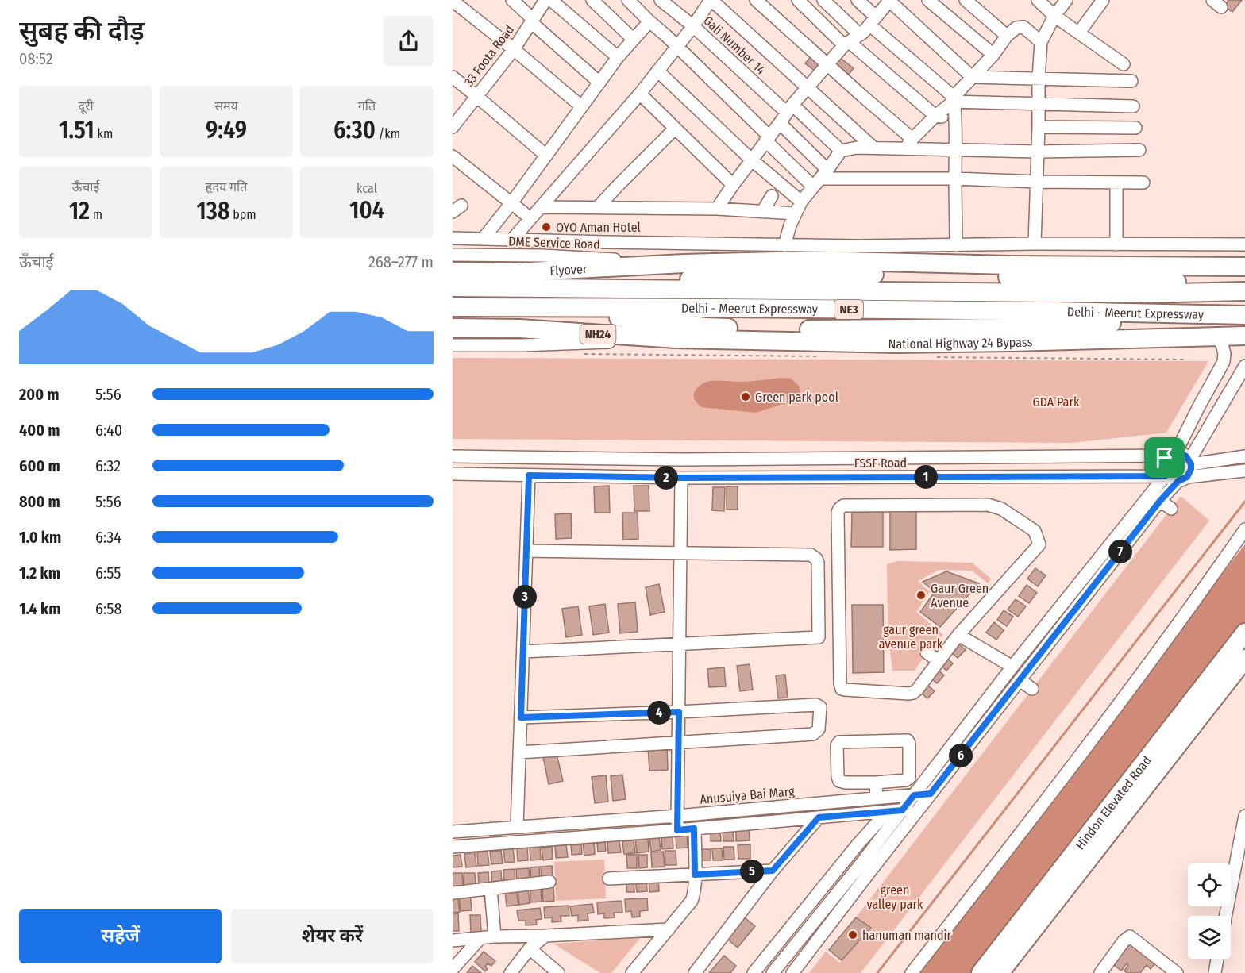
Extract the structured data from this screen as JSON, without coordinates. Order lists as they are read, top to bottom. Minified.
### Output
{"streets":{"highway":["Flyover","Delhi - Meerut Expressway","NE3","NH24","National Highway 24 Bypass","Hindon Elevated Road"],"street":["Gali Number 14","33 Foota Road","DME Service Road","FSSF Road","Anusuiya Bai Marg"]},"crossings":[["DME Service Road","Flyover"],["NH24","National Highway 24 Bypass"]],"parks":["GDA Park","gaur green avenue park","green valley park"],"places":["OYO Aman Hotel","Green park pool","Gaur Green Avenue","hanuman mandir"],"page":{"heading":["सुबह की दौड़","08:52"],"stats":[["दूरी","1.51 km"],["समय","9:49"],["गति","6:30 /km"],["ऊँचाई","12 m"],["हृदय गति","138 bpm"],["kcal","104"]],"chart":["ऊँचाई","268–277 m"],"list":[{"name":"200 m","note":"5:56"},{"name":"400 m","note":"6:40"},{"name":"600 m","note":"6:32"},{"name":"800 m","note":"5:56"},{"name":"1.0 km","note":"6:34"},{"name":"1.2 km","note":"6:55"},{"name":"1.4 km","note":"6:58"}],"pins":["1","2","7","3","4","6","5"],"buttons":["सहेजें","शेयर करें"]}}
